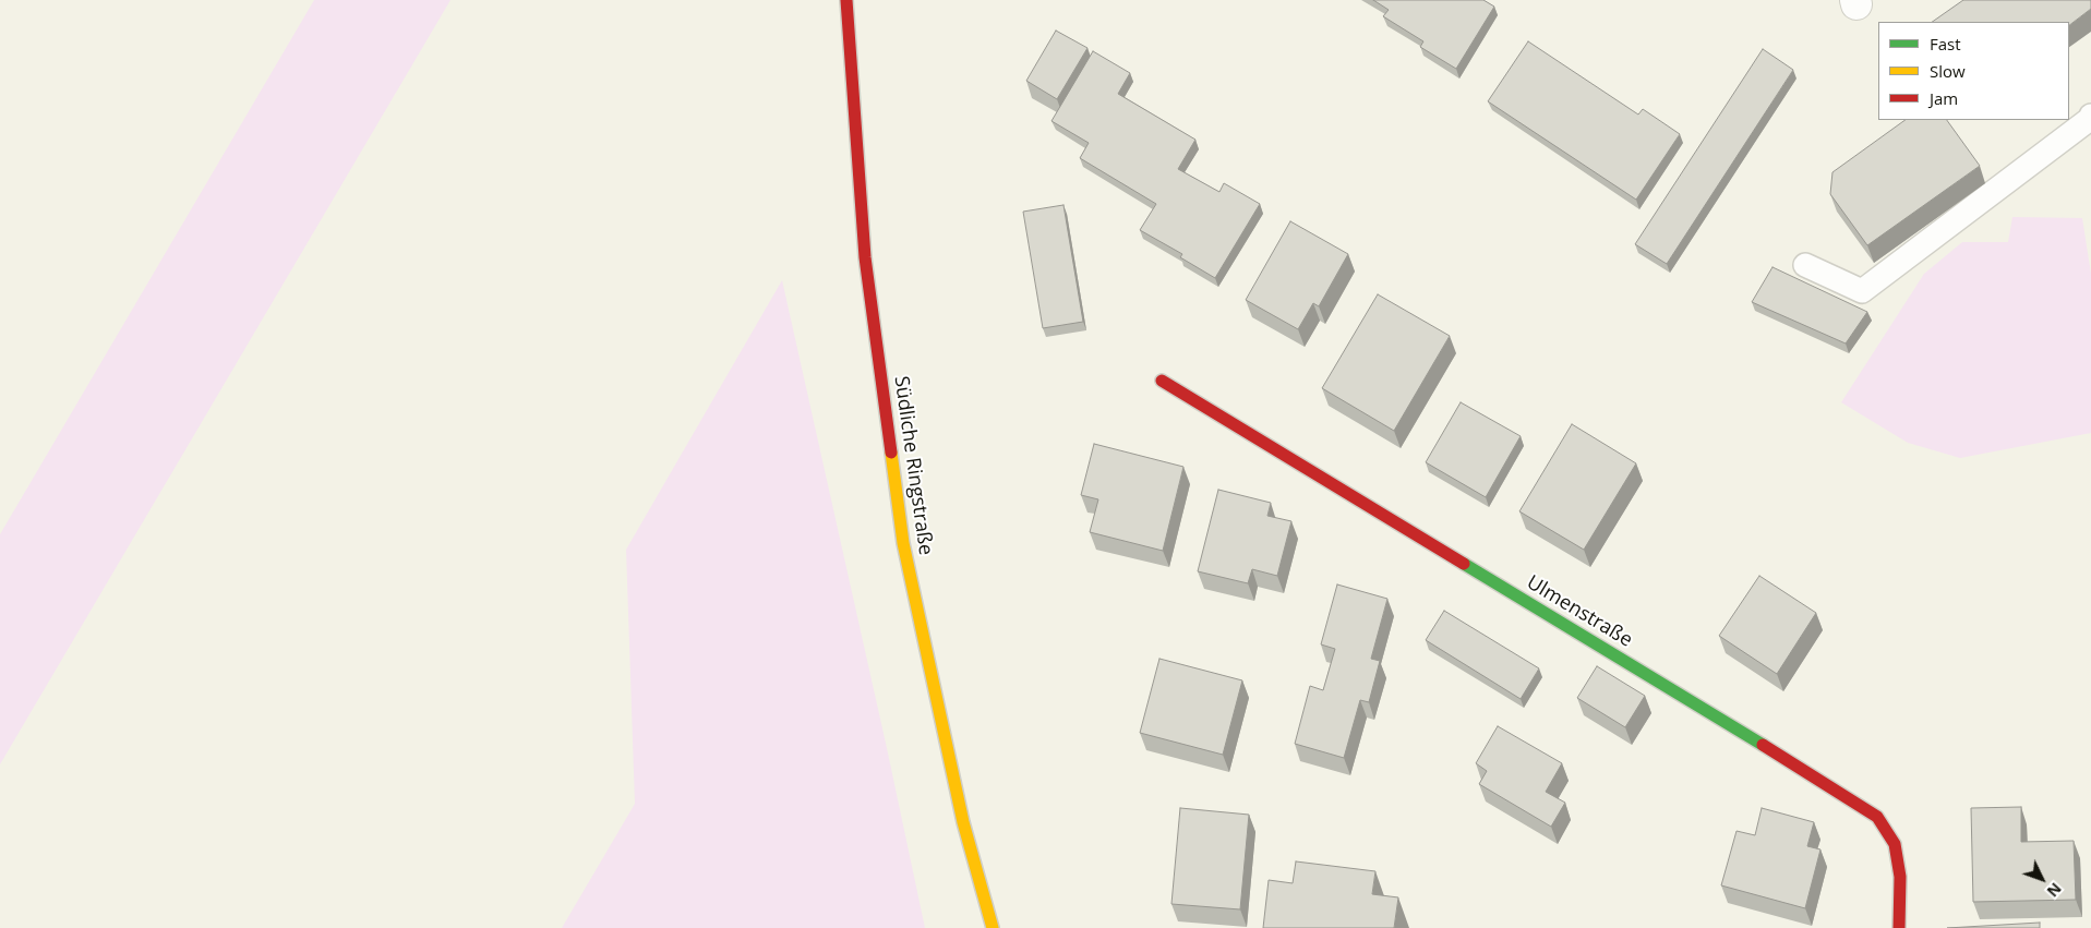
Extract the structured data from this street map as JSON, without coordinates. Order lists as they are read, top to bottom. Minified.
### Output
{"streets":{"street":["Südliche Ringstraße","Ulmenstraße"]},"legend":["Fast","Slow","Jam"],"north":"bottom right"}
